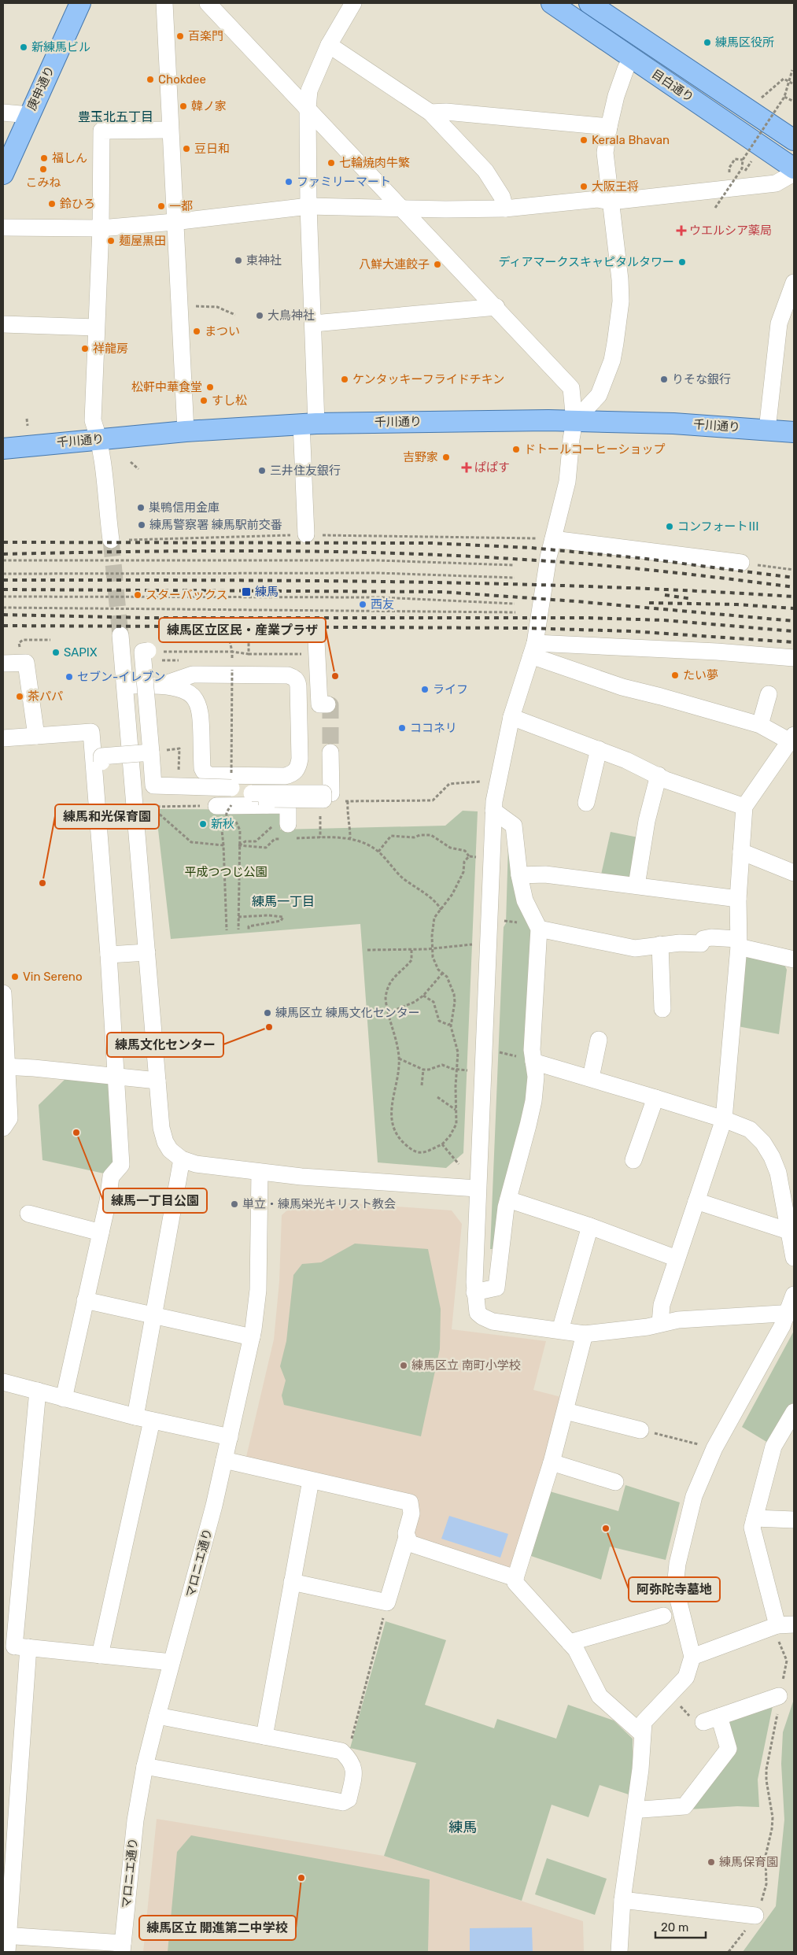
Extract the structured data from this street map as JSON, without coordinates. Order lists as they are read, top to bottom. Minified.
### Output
{"streets":{"main road":["目白通り","庚申通り","千川通り"],"street":["マロニエ通り"]},"districts":["豊玉北五丁目","練馬一丁目","練馬"],"parks":["平成つつじ公園"],"places":{"other":["百楽門","練馬区役所","新練馬ビル","Chokdee","韓ノ家","Kerala Bhavan","豆日和","福しん","七輪焼肉牛繁","こみね","ファミリーマート","大阪王将","鈴ひろ","一都","麺屋黒田","東神社","ディアマークスキャピタルタワー","八鮮大連餃子","大鳥神社","まつい","祥龍房","ケンタッキーフライドチキン","りそな銀行","松軒中華食堂","すし松","ドトールコーヒーショップ","吉野家","三井住友銀行","巣鴨信用金庫","練馬警察署 練馬駅前交番","コンフォートⅢ","スターバックス","西友","SAPIX","たい夢","練馬区立区民・産業プラザ","セブン-イレブン","ライフ","茶パパ","ココネリ","新秋","練馬和光保育園","Vin Sereno","練馬区立 練馬文化センター","練馬文化センター","練馬一丁目公園","単立・練馬栄光キリスト教会","練馬区立 南町小学校","阿弥陀寺墓地","練馬保育園","練馬区立 開進第二中学校"],"health":["ウエルシア薬局","ぱぱす"],"transit":["練馬"]},"scale_bar":"20 m"}
